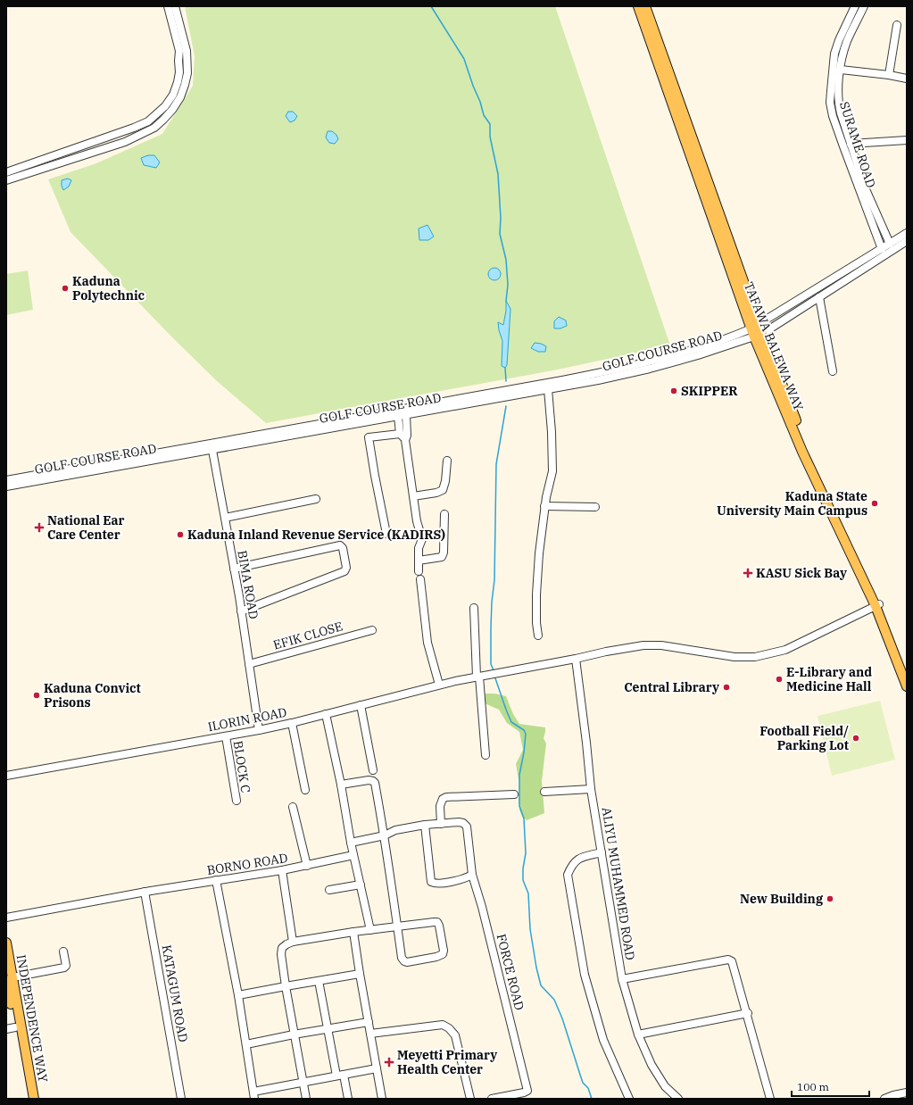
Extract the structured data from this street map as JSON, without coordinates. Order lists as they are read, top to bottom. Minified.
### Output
{"streets":{"main road":["TAFAWA BALEWA WAY","INDEPENDENCE WAY"],"street":["SURAME ROAD","GOLF COURSE ROAD","BIMA ROAD","EFIK CLOSE","ILORIN ROAD","BLOCK C","BORNO ROAD","ALIYU MUHAMMED ROAD","FORCE ROAD","KATAGUM ROAD"]},"crossings":[["TAFAWA BALEWA WAY","GOLF COURSE ROAD"],["TAFAWA BALEWA WAY","ILORIN ROAD"],["GOLF COURSE ROAD","BIMA ROAD"],["BIMA ROAD","EFIK CLOSE"],["BIMA ROAD","ILORIN ROAD"],["ILORIN ROAD","BLOCK C"],["ILORIN ROAD","ALIYU MUHAMMED ROAD"],["BORNO ROAD","KATAGUM ROAD"]],"places":{"other":["Kaduna Polytechnic","SKIPPER","Kaduna State University Main Campus","Kaduna Inland Revenue Service (KADIRS)","E-Library and Medicine Hall","Central Library","Kaduna Convict Prisons","Football Field/ Parking Lot","New Building"],"health":["National Ear Care Center","KASU Sick Bay","Meyetti Primary Health Center"]},"scale_bar":"100 m"}
